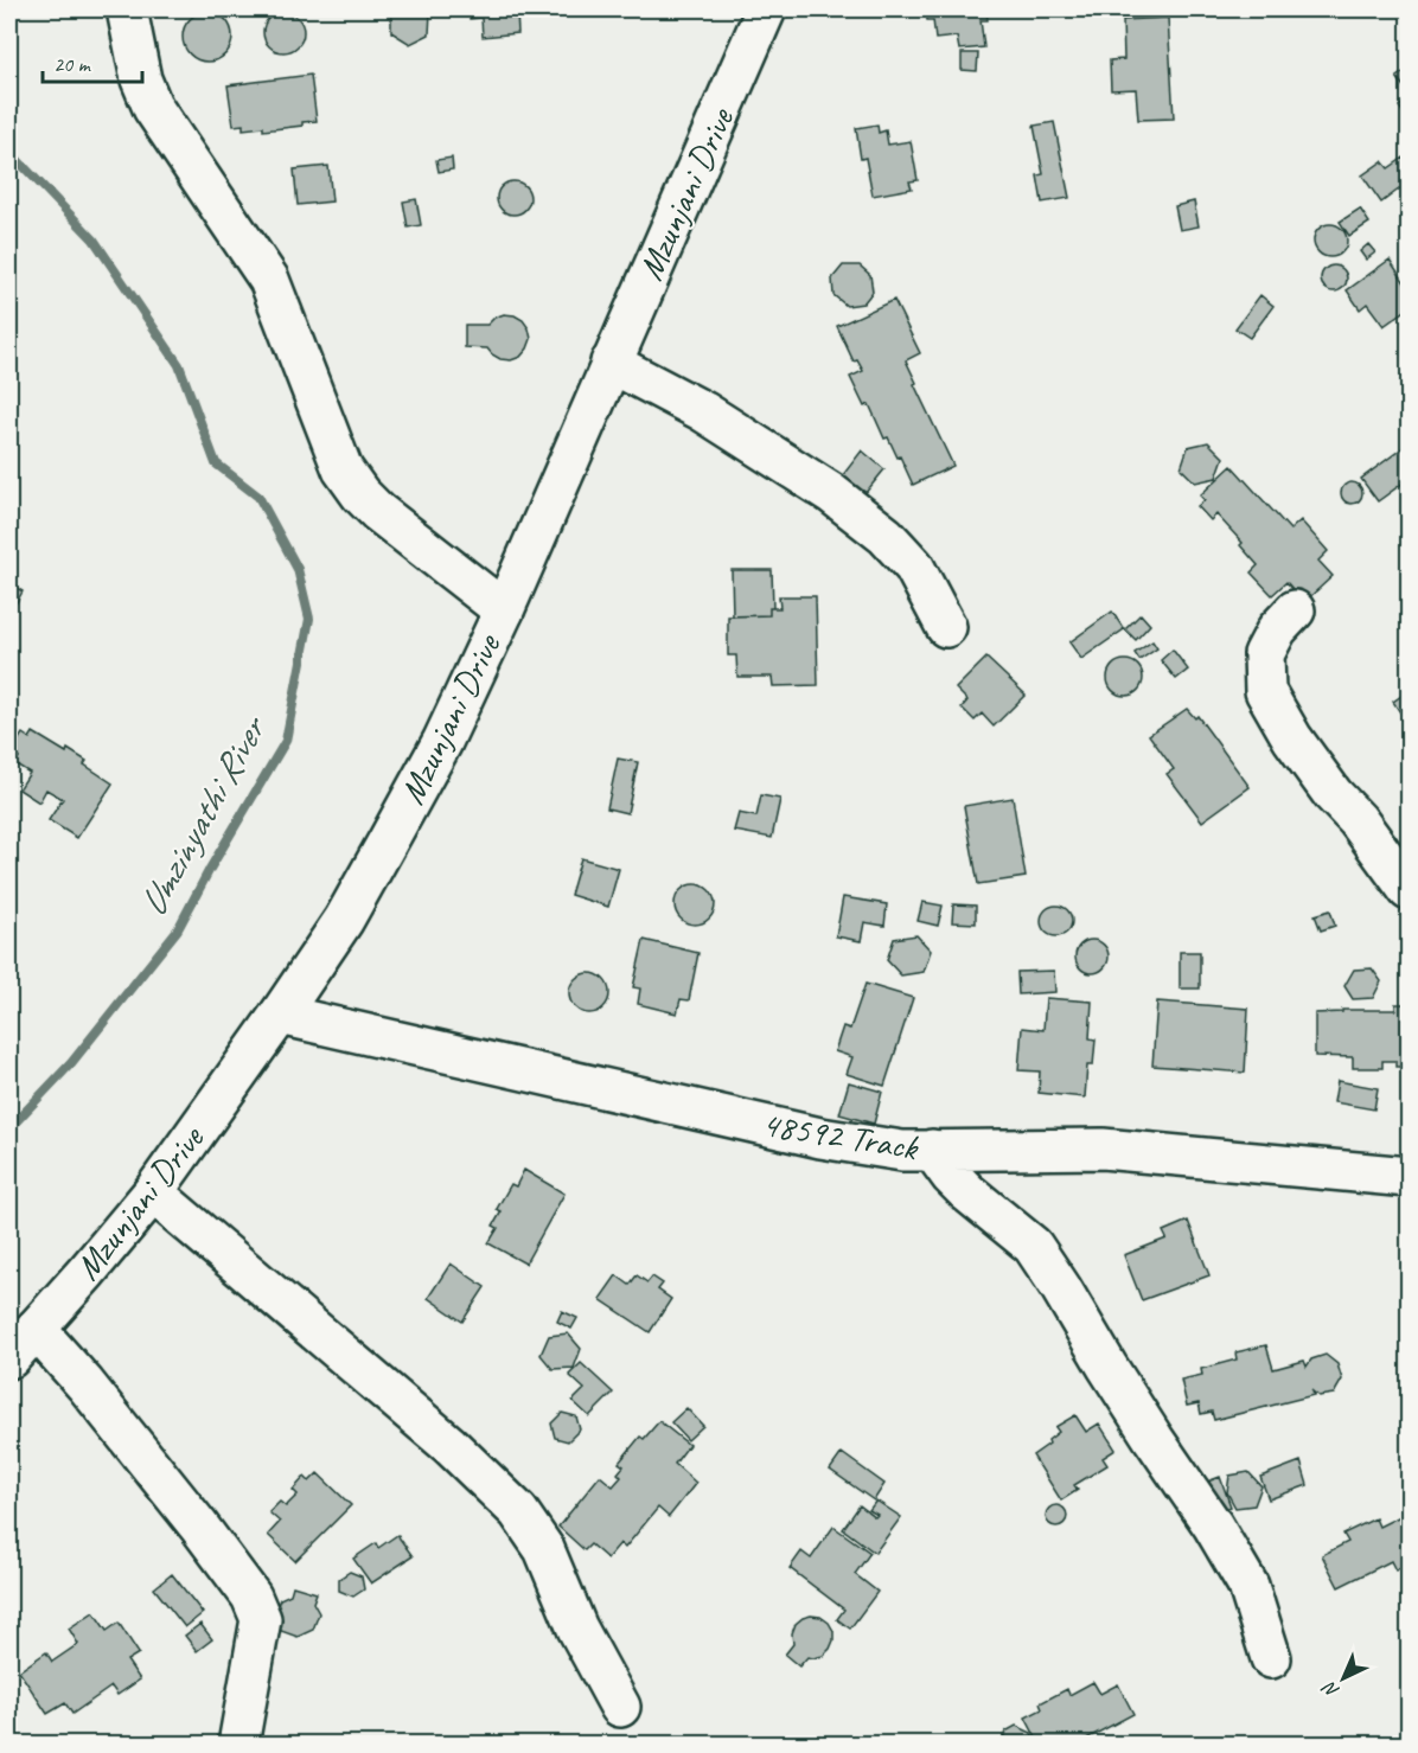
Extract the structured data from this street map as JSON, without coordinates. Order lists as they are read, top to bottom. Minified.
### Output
{"streets":{"street":["Mzunjani Drive","48592 Track"]},"crossings":[["Mzunjani Drive","48592 Track"]],"water":["Umzinyathi River"],"scale_bar":"20 m","north":"bottom left"}
